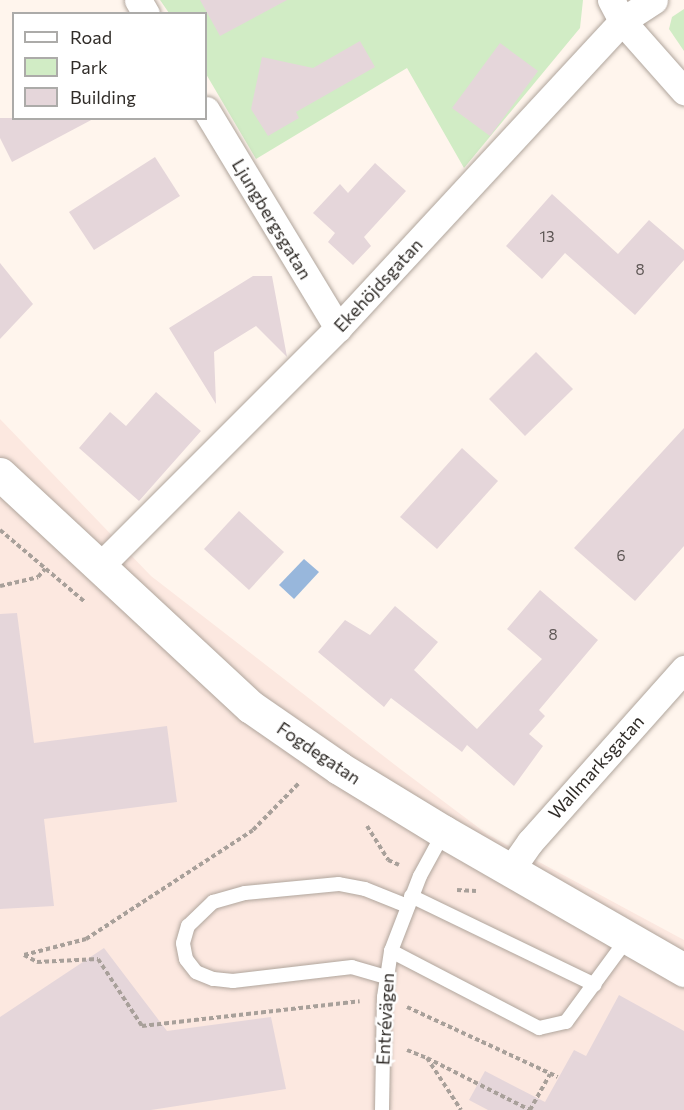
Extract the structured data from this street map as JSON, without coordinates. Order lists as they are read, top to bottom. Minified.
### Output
{"streets":{"street":["Ljungbergsgatan","Ekehöjdsgatan","Fogdegatan","Wallmarksgatan"],"lane":["Entrévägen"]},"crossings":[["Ljungbergsgatan","Ekehöjdsgatan"],["Ekehöjdsgatan","Fogdegatan"],["Fogdegatan","Wallmarksgatan"],["Fogdegatan","Entrévägen"]],"house_numbers":["13","8","6","8"],"legend":["Road","Park","Building"]}
